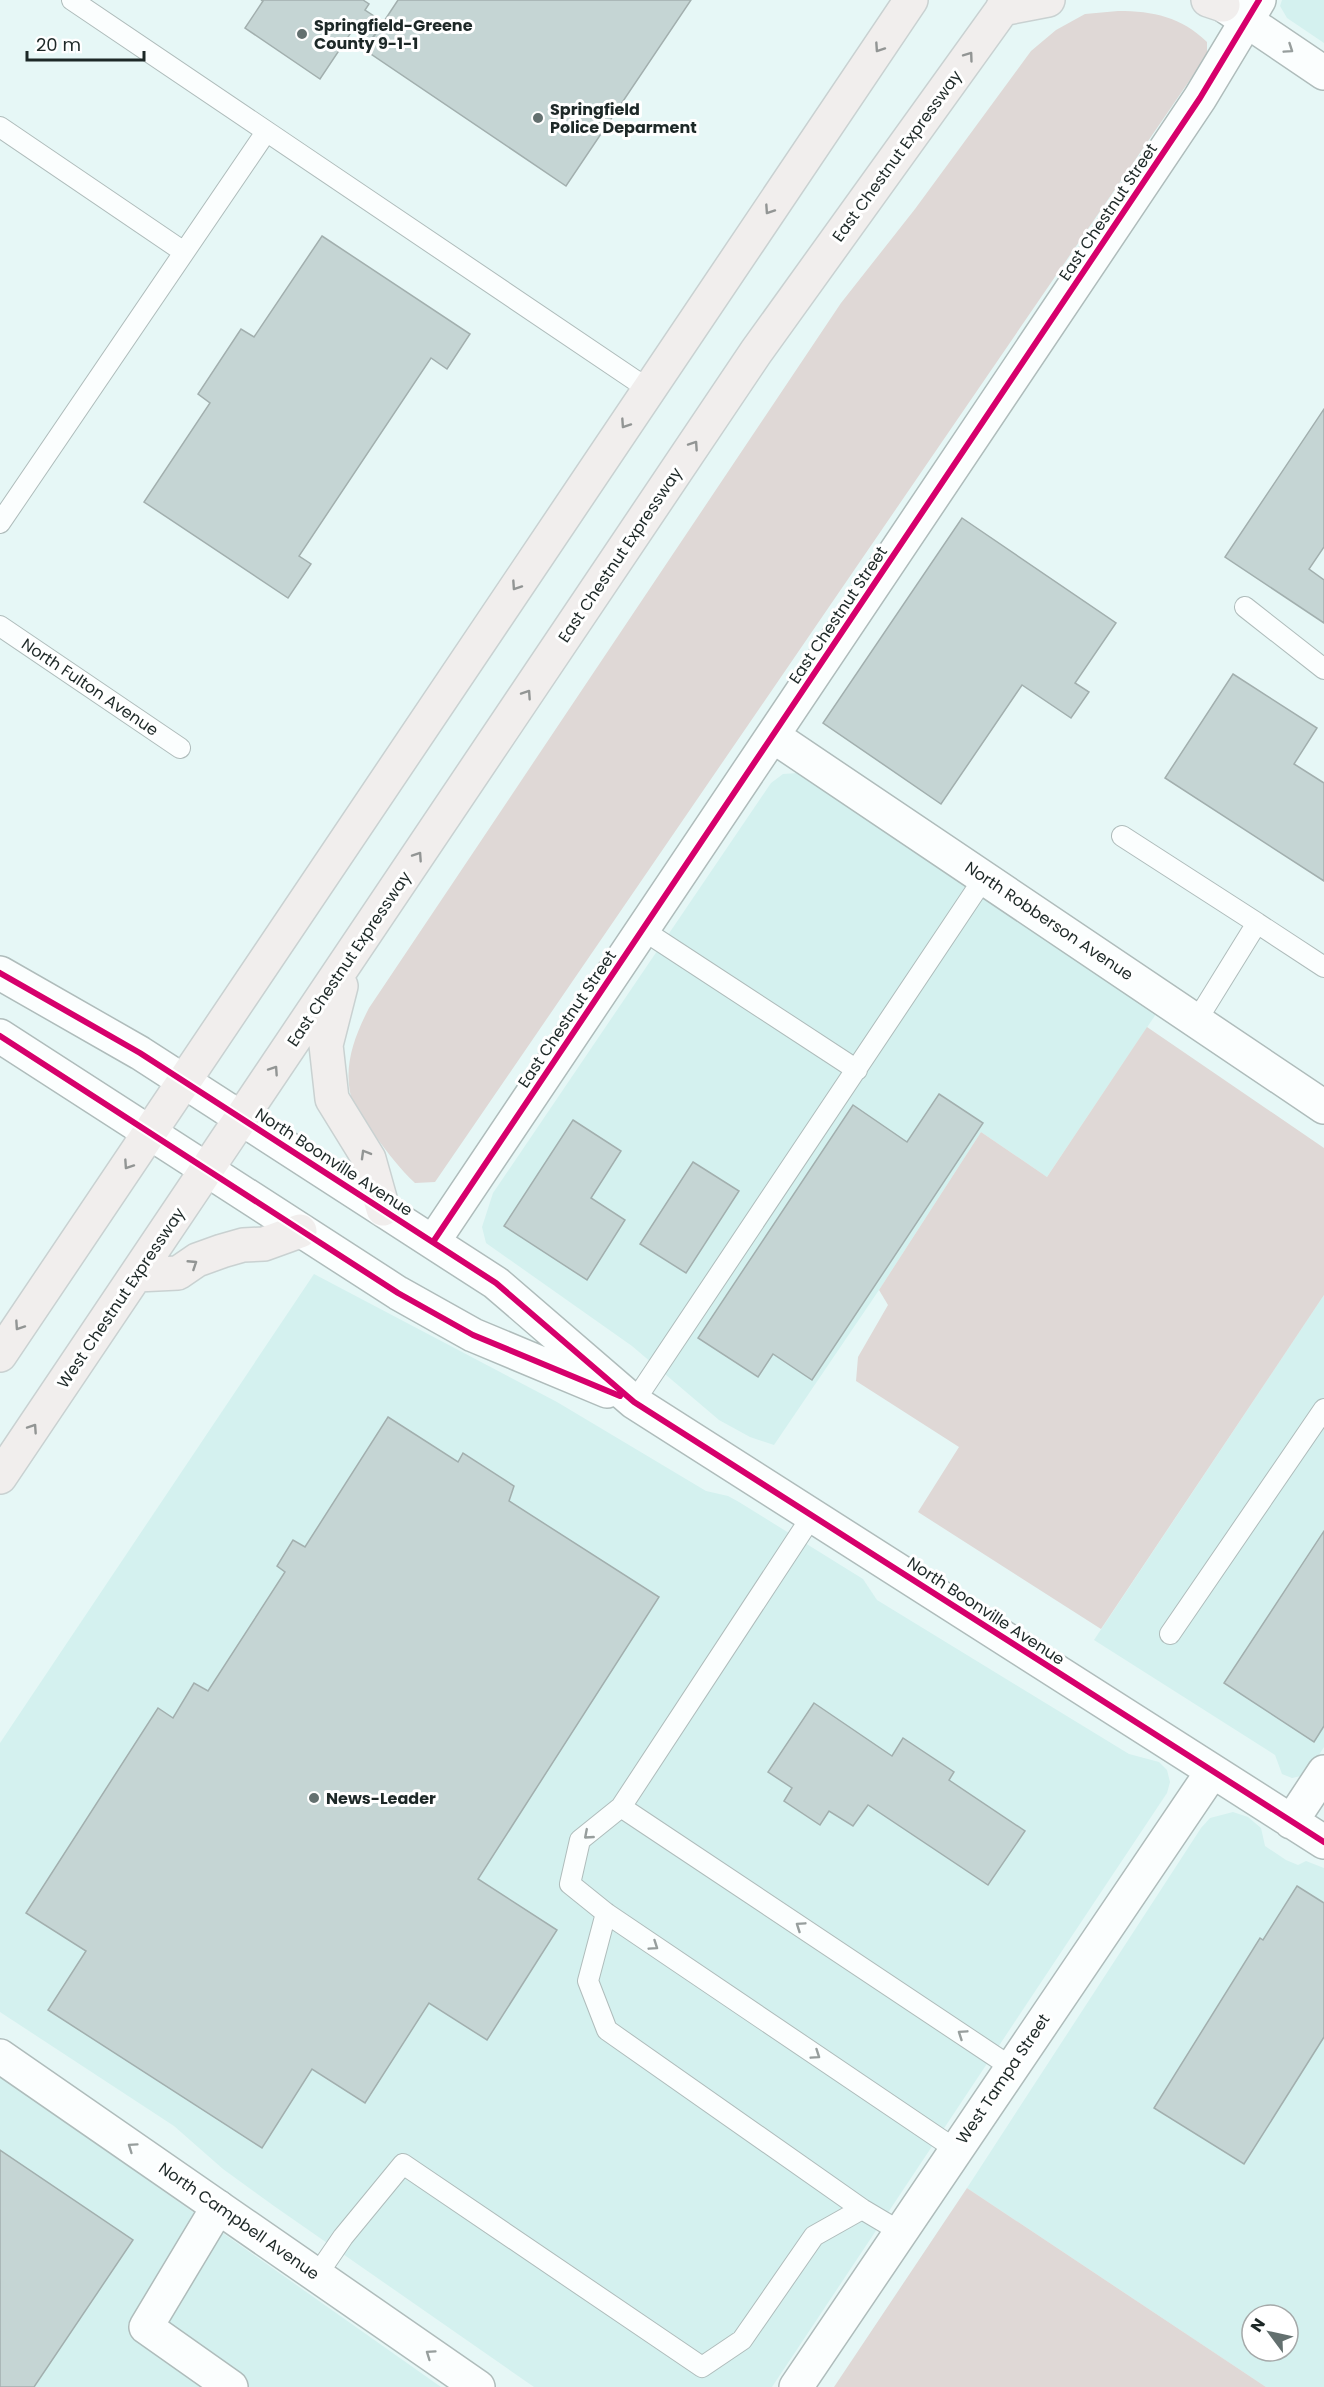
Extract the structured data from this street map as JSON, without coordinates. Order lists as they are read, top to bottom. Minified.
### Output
{"streets":{"main road":["East Chestnut Expressway","West Chestnut Expressway"],"street":["East Chestnut Street","North Robberson Avenue","North Boonville Avenue","West Tampa Street","North Campbell Avenue"],"lane":["North Fulton Avenue"]},"crossings":[["East Chestnut Expressway","North Boonville Avenue"],["East Chestnut Expressway","West Chestnut Expressway"],["East Chestnut Street","North Robberson Avenue"],["East Chestnut Street","North Boonville Avenue"],["North Boonville Avenue","West Chestnut Expressway"],["North Boonville Avenue","West Tampa Street"]],"one_way":["North Campbell Avenue"],"places":["Springfield-Greene County 9-1-1","Springfield Police Deparment","News-Leader"],"scale_bar":"20 m","north":"top left"}
